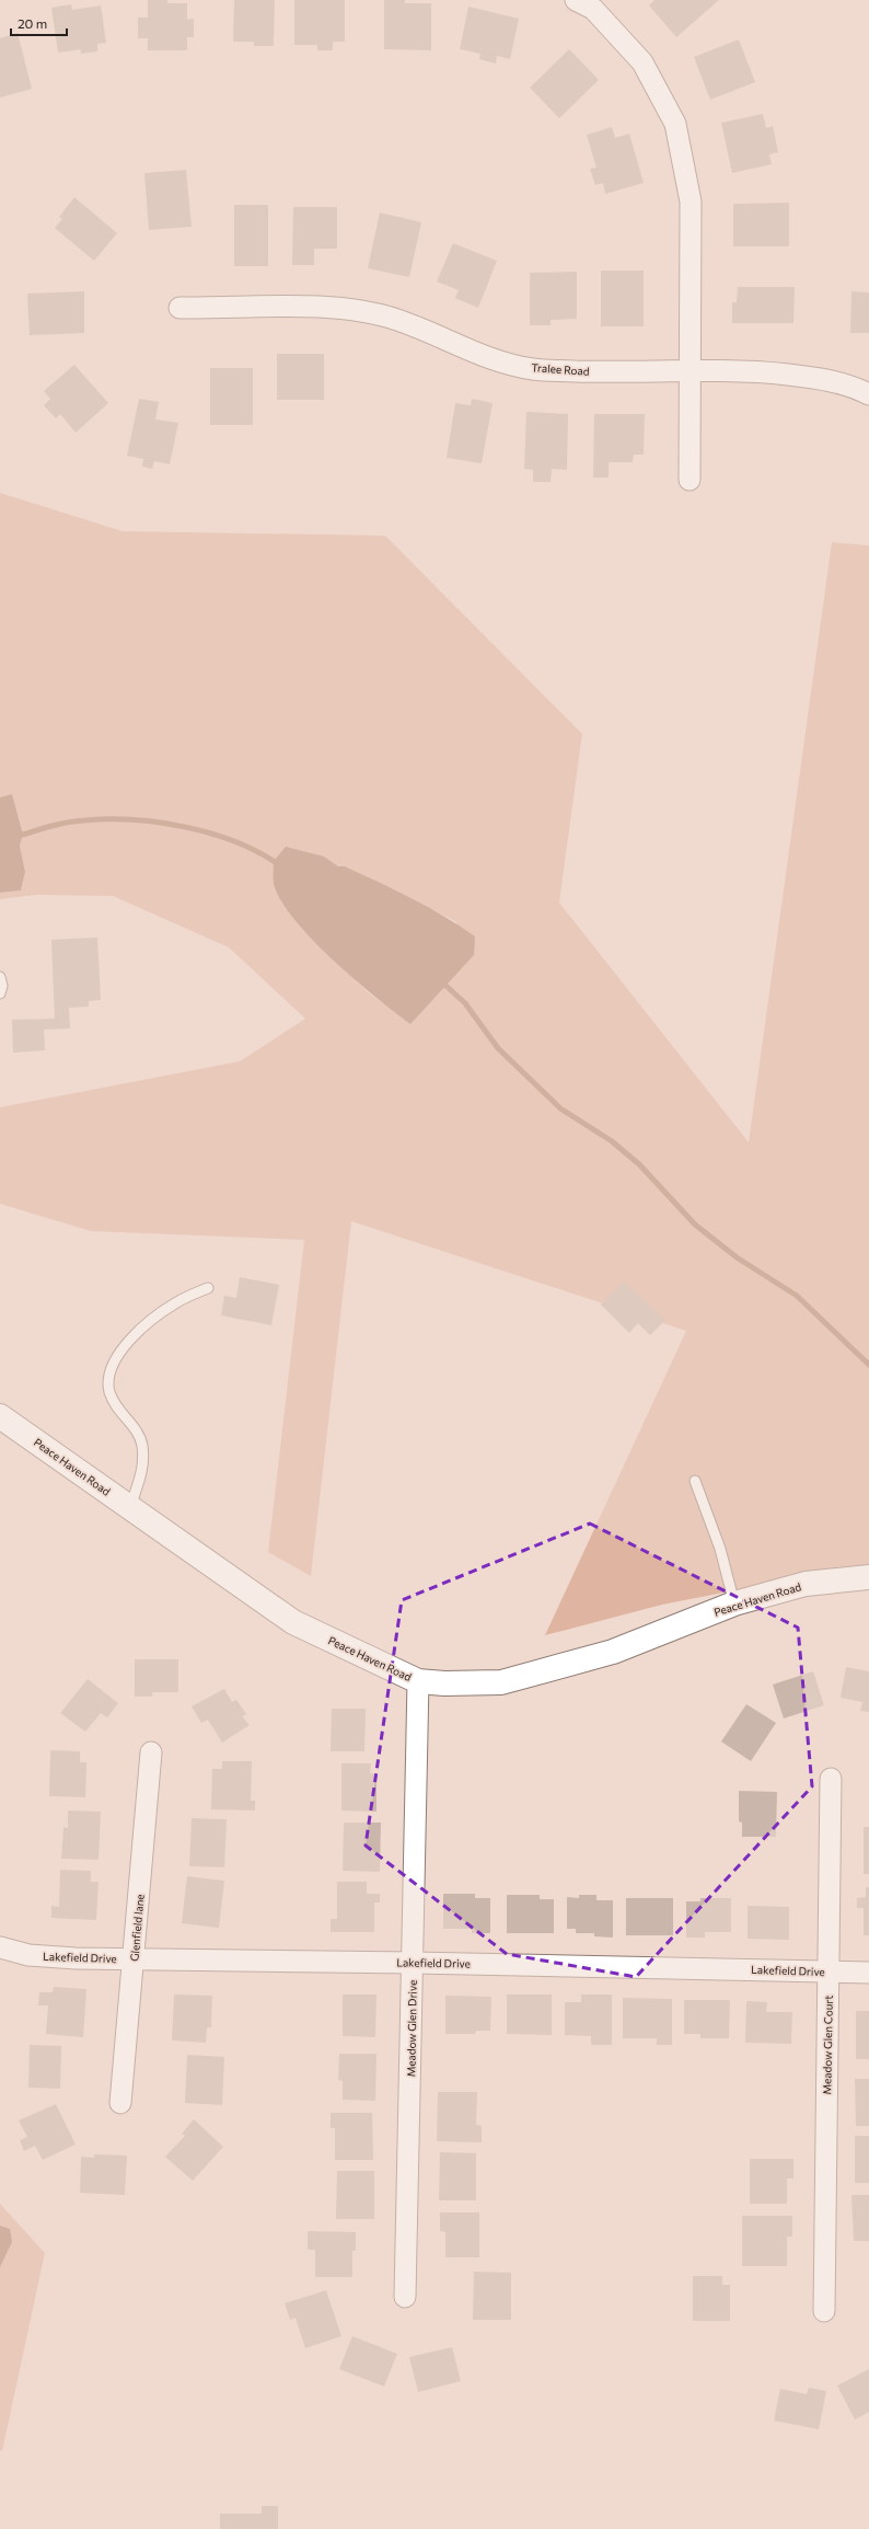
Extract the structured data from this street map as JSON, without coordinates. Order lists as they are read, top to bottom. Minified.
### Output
{"streets":{"main road":["Peace Haven Road"],"street":["Tralee Road","Glenfield lane","Lakefield Drive","Meadow Glen Drive","Meadow Glen Court"]},"crossings":[["Peace Haven Road","Meadow Glen Drive"],["Glenfield lane","Lakefield Drive"],["Lakefield Drive","Meadow Glen Drive"],["Lakefield Drive","Meadow Glen Court"]],"scale_bar":"20 m"}
